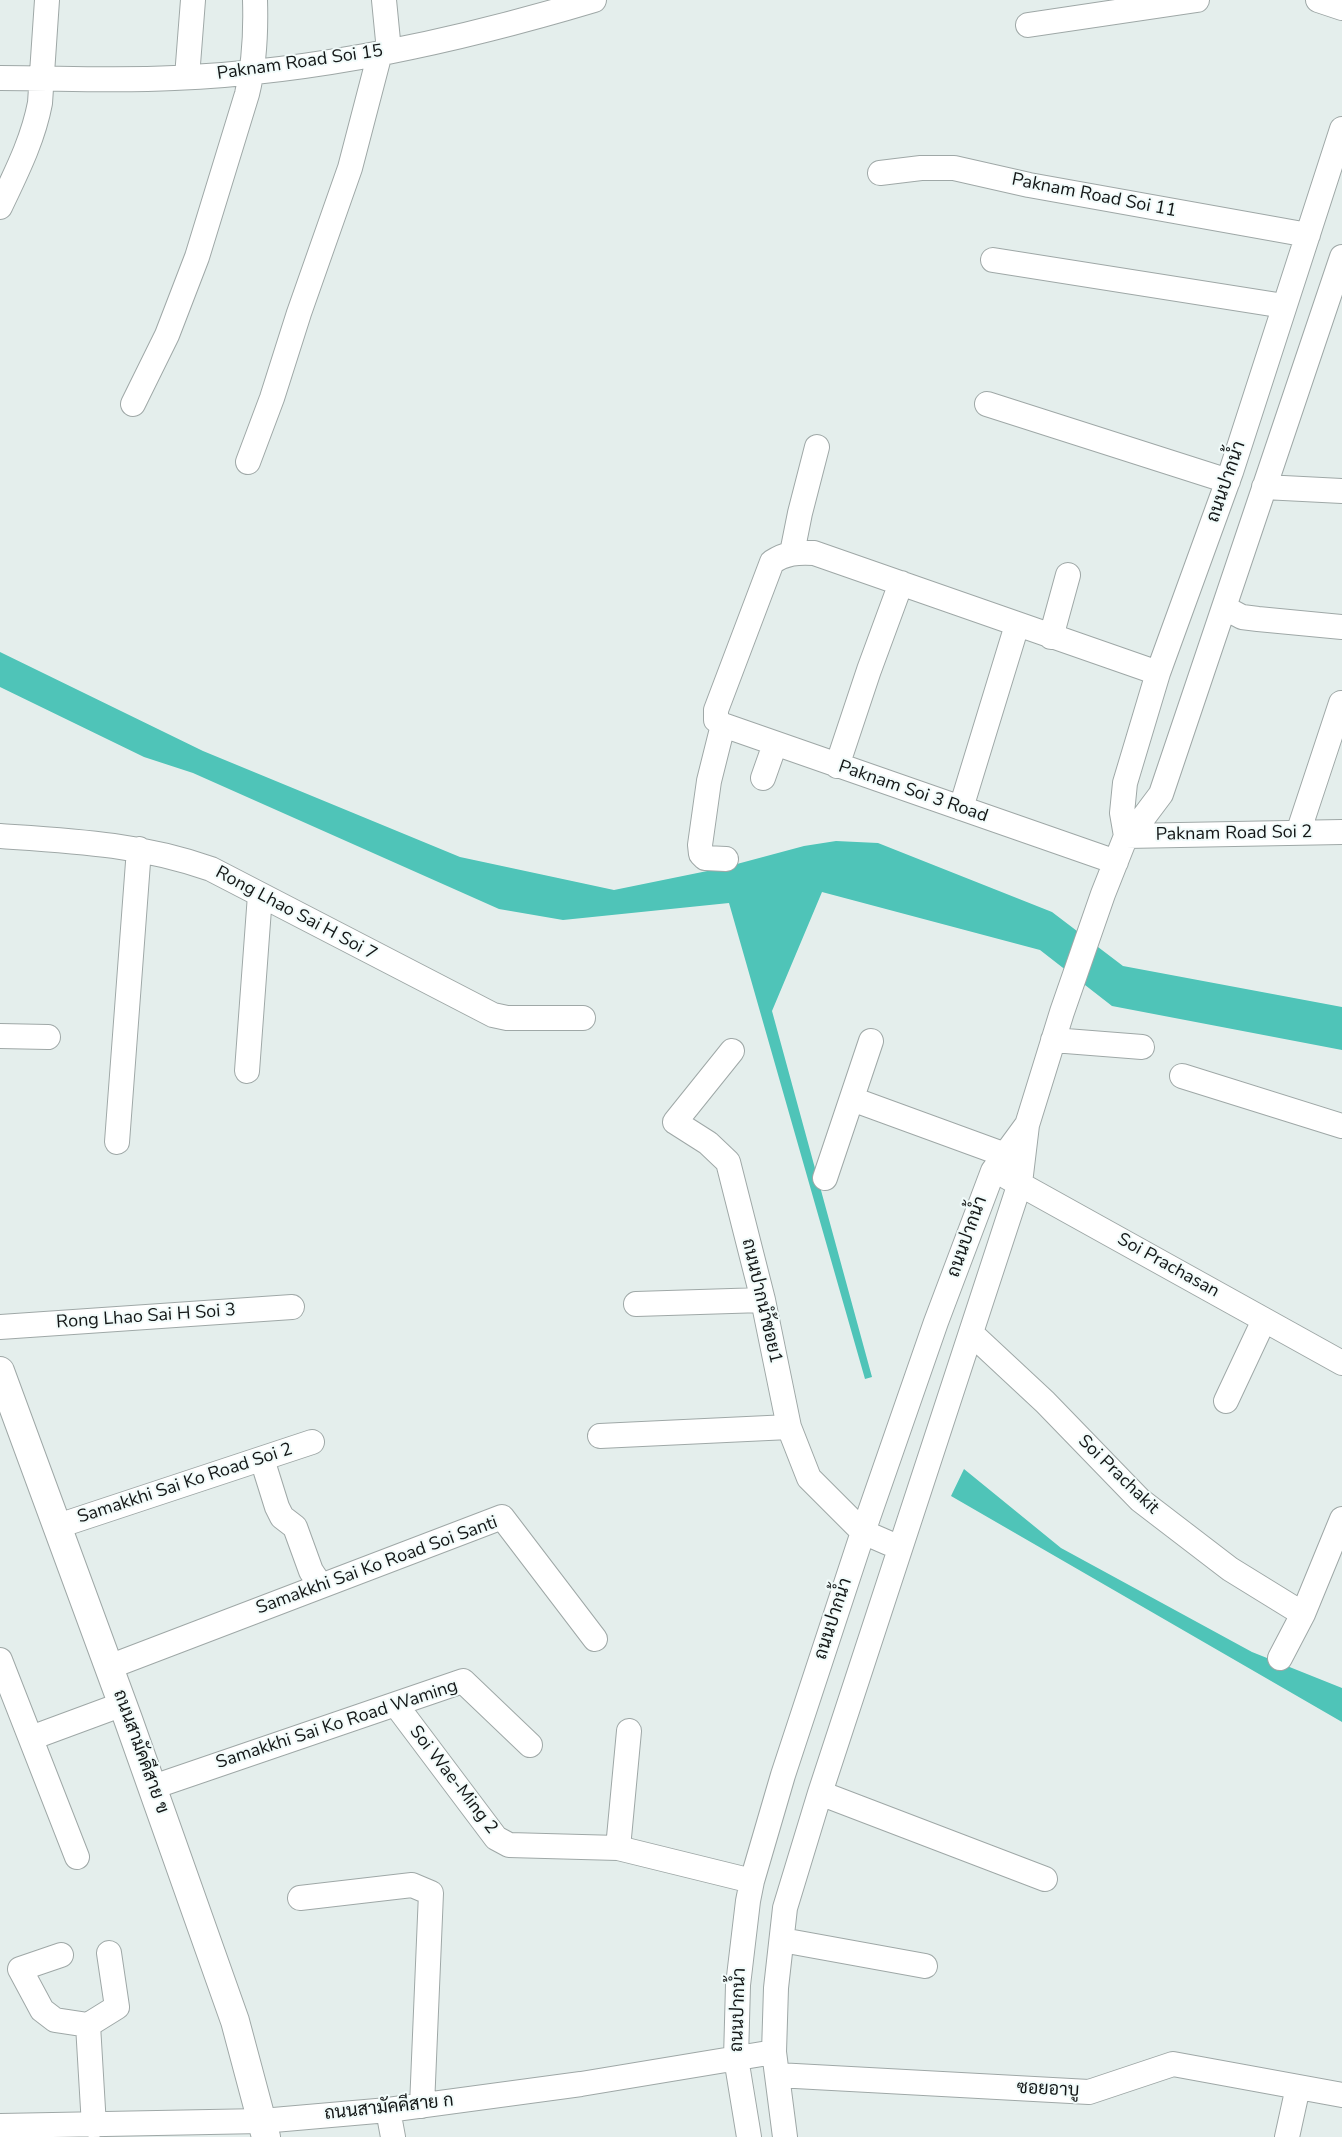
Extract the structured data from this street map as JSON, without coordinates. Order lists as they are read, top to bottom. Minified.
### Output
{"streets":{"main road":["ถนนสามัคคีสาย ข"],"street":["Paknam Road Soi 15","Paknam Road Soi 11","ถนนปากน้ำ","Paknam Soi 3 Road","Paknam Road Soi 2","Rong Lhao Sai H Soi 7","Soi Prachasan","ถนนปากนำ้ซอย1","Rong Lhao Sai H Soi 3","Soi Prachakit","Samakkhi Sai Ko Road Soi 2","Samakkhi Sai Ko Road Soi Santi","Samakkhi Sai Ko Road Waming","Soi Wae-Ming 2","ซอยอาบู","ถนนสามัคคีสาย ก"]},"crossings":[["Paknam Road Soi 11","ถนนปากน้ำ"],["ถนนปากน้ำ","Paknam Soi 3 Road"],["ถนนปากน้ำ","Paknam Road Soi 2"],["ถนนปากน้ำ","Soi Prachasan"],["ถนนปากน้ำ","ถนนปากนำ้ซอย1"],["ถนนปากน้ำ","Soi Prachakit"],["ถนนปากน้ำ","Soi Wae-Ming 2"],["ถนนปากน้ำ","ซอยอาบู"],["ถนนปากน้ำ","ถนนสามัคคีสาย ก"],["Samakkhi Sai Ko Road Soi 2","ถนนสามัคคีสาย ข"],["Samakkhi Sai Ko Road Soi Santi","ถนนสามัคคีสาย ข"],["Samakkhi Sai Ko Road Waming","ถนนสามัคคีสาย ข"],["Samakkhi Sai Ko Road Waming","Soi Wae-Ming 2"],["ถนนสามัคคีสาย ข","ถนนสามัคคีสาย ก"]]}
